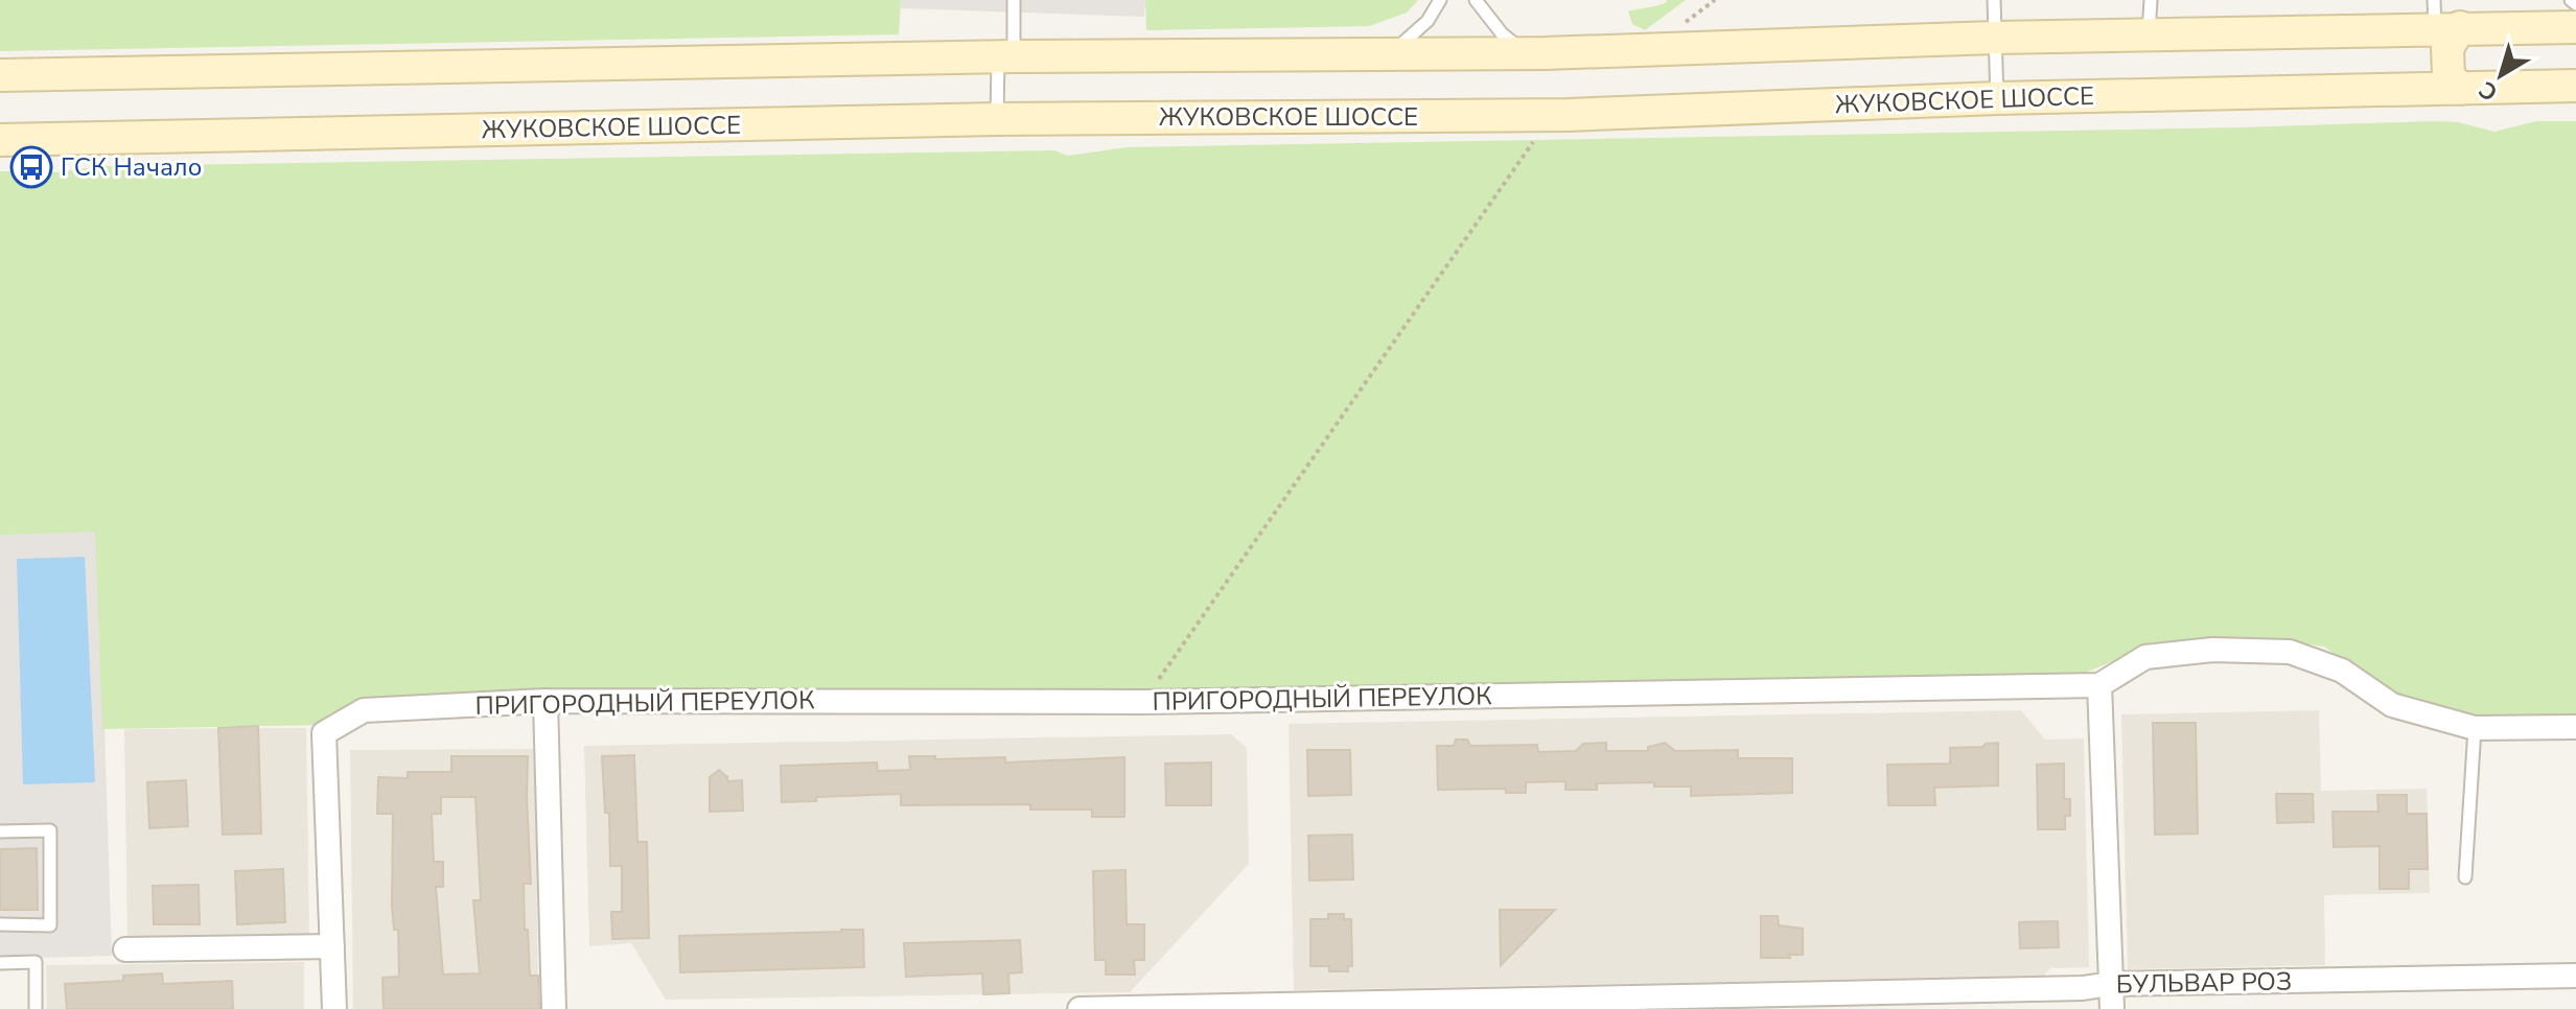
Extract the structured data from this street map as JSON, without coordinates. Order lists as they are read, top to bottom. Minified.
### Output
{"streets":{"main road":["ЖУКОВСКОЕ ШОССЕ"],"street":["ПРИГОРОДНЫЙ ПЕРЕУЛОК","БУЛЬВАР РОЗ"]},"places":{"bus stop":["ГСК Начало"]},"north":"bottom left"}
